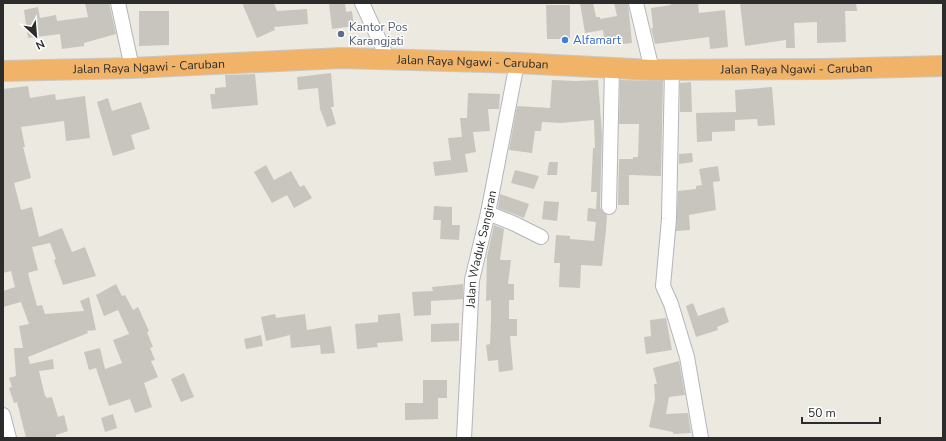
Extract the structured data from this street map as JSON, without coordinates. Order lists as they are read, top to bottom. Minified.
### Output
{"streets":{"highway":["Jalan Raya Ngawi - Caruban"],"street":["Jalan Waduk Sangiran"]},"crossings":[["Jalan Raya Ngawi - Caruban","Jalan Waduk Sangiran"]],"places":["Kantor Pos Karangjati","Alfamart"],"scale_bar":"50 m","north":"bottom right"}
